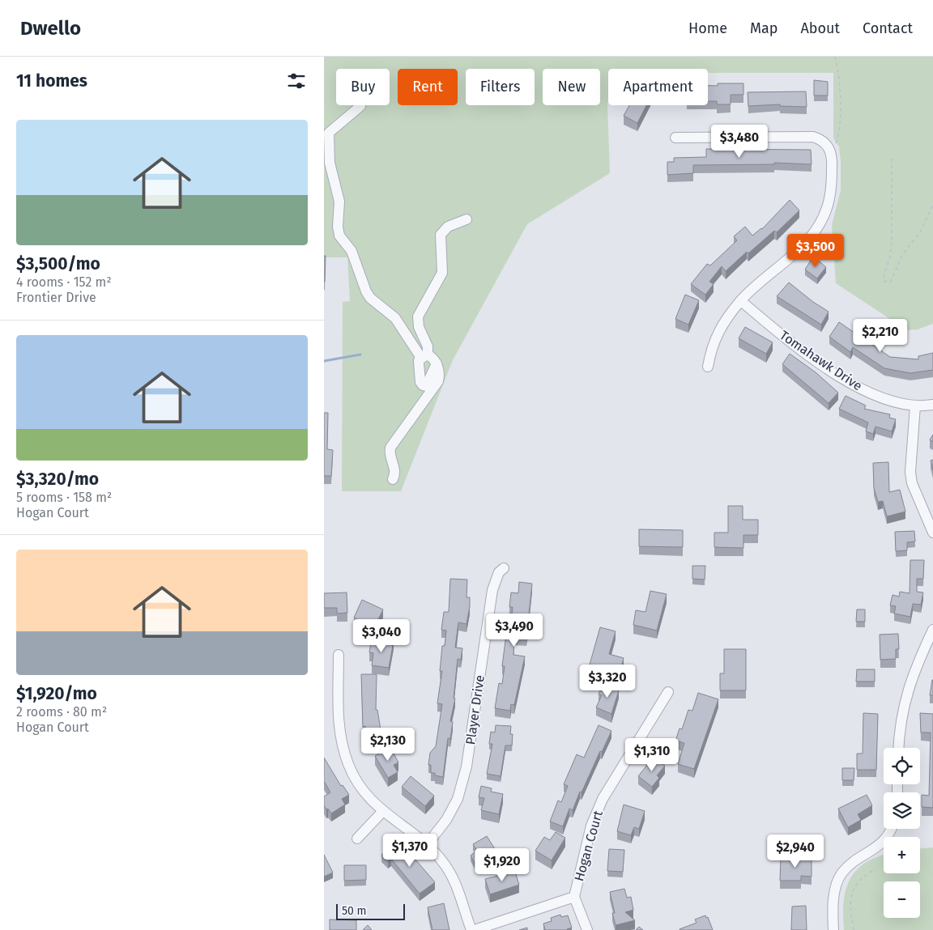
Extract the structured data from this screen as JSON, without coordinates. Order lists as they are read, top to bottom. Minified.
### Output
{"streets":{"street":["Tomahawk Drive","Player Drive","Hogan Court"]},"scale_bar":"50 m","page":{"header":"Dwello","nav":["Home","Map","About","Contact"],"heading":"11 homes","chip":["Buy","Rent","Filters","New","Apartment"],"list":[{"name":"$3,500/mo","note":"4 rooms · 152 m² · Frontier Drive"},{"name":"$3,320/mo","note":"5 rooms · 158 m² · Hogan Court"},{"name":"$1,920/mo","note":"2 rooms · 80 m² · Hogan Court"}],"price":["$3,480","$3,500","$2,210","$3,490","$3,040","$3,320","$2,130","$1,310","$1,370","$2,940","$1,920"],"map_buttons":["+","−"],"scale":"50 m"}}
